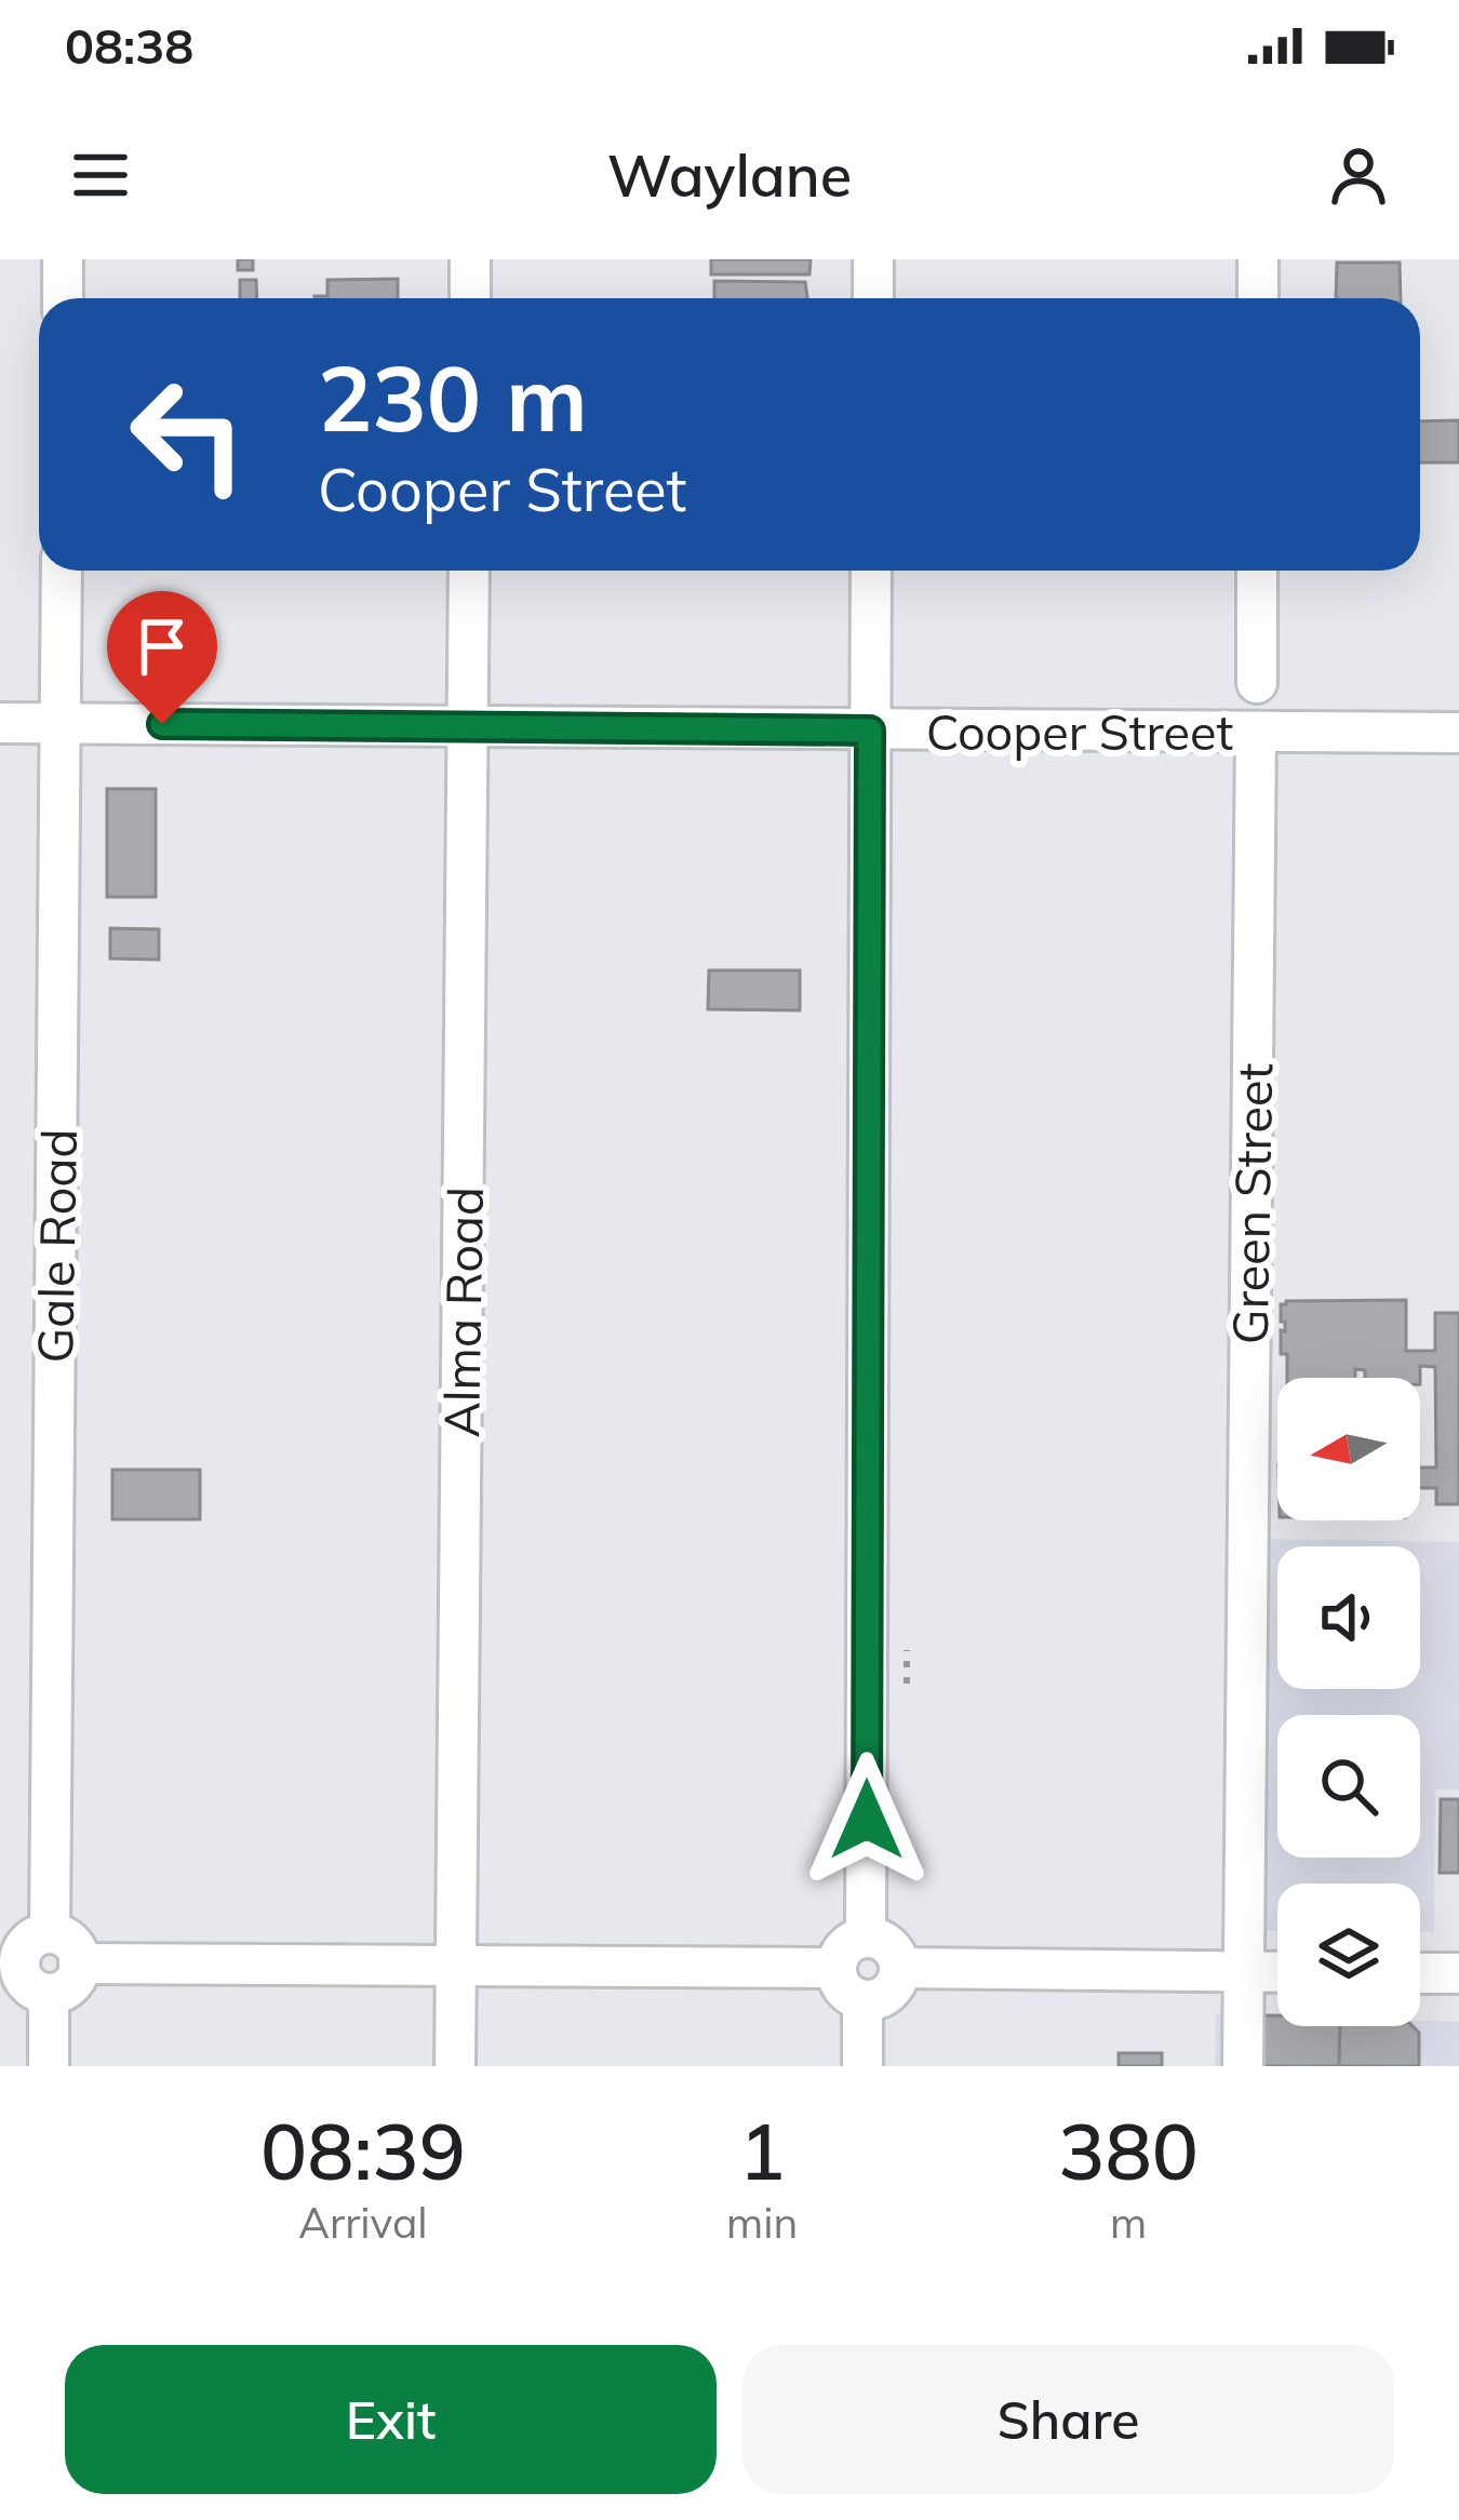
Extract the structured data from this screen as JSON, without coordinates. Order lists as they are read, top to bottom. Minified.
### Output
{"streets":{"street":["Cooper Street","Green Street","Gale Road","Alma Road"]},"crossings":[["Cooper Street","Green Street"],["Cooper Street","Gale Road"],["Cooper Street","Alma Road"]],"north":"left","page":{"status":"08:38","header":"Waylane","turn":["230 m","Cooper Street"],"eta":["08:39","Arrival","1","min","380","m"],"buttons":["Exit","Share"]}}
